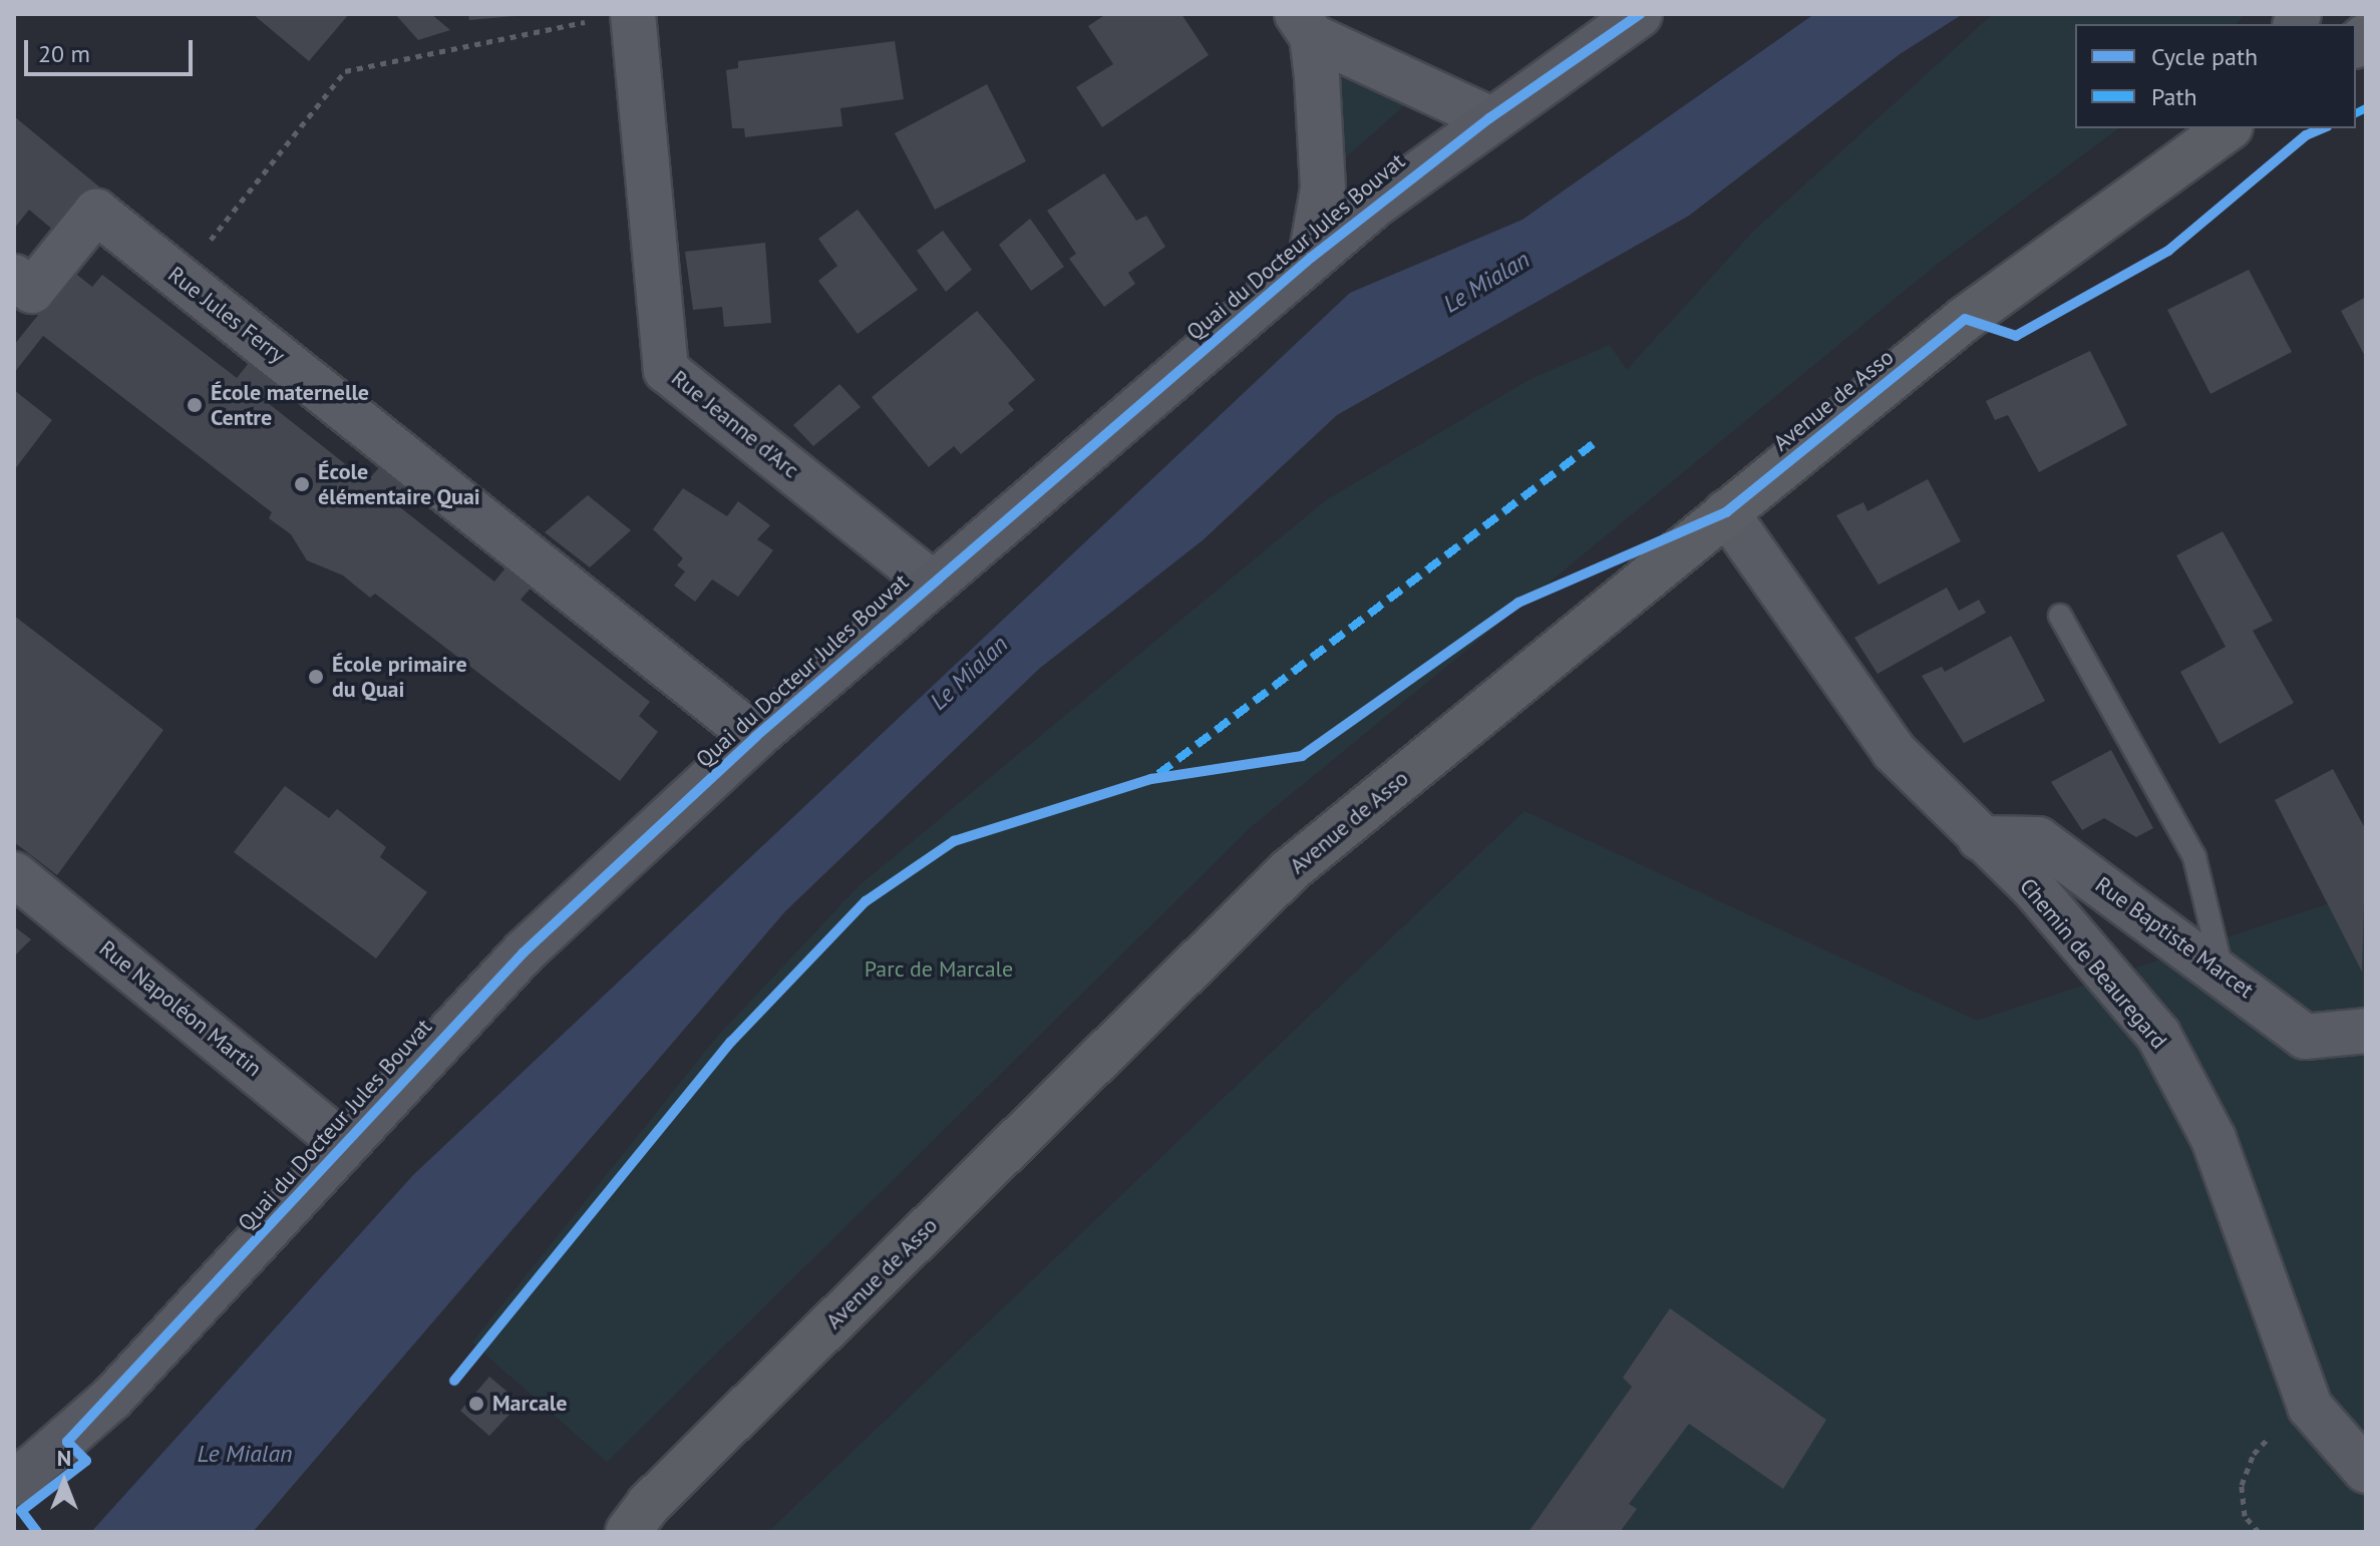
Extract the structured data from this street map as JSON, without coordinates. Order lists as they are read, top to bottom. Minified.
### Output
{"streets":{"main road":["Avenue de Asso"],"street":["Quai du Docteur Jules Bouvat","Rue Jules Ferry","Rue Jeanne d'Arc","Rue Baptiste Marcet","Chemin de Beauregard","Rue Napoléon Martin"]},"crossings":[["Quai du Docteur Jules Bouvat","Rue Jules Ferry"],["Quai du Docteur Jules Bouvat","Rue Jeanne d'Arc"],["Quai du Docteur Jules Bouvat","Rue Napoléon Martin"],["Avenue de Asso","Chemin de Beauregard"],["Rue Baptiste Marcet","Chemin de Beauregard"]],"water":["Le Mialan"],"parks":["Parc de Marcale"],"places":["École maternelle Centre","École élémentaire Quai","École primaire du Quai","Marcale"],"legend":["Cycle path","Path"],"scale_bar":"20 m","north":"top"}
